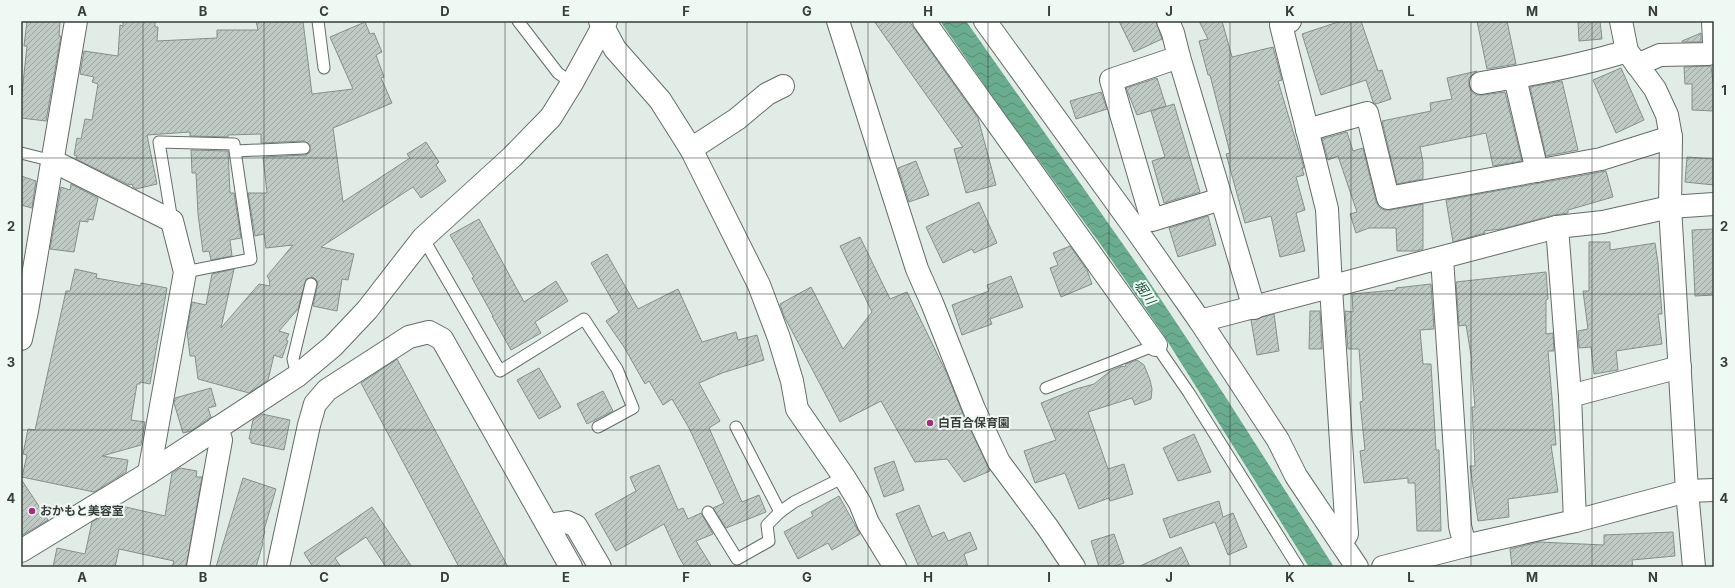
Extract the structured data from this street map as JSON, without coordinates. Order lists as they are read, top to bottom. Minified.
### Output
{"water":["堀川"],"places":["白百合保育園","おかもと美容室"],"grid":{"columns":["A","B","C","D","E","F","G","H","I","J","K","L","M","N"],"rows":["1","2","3","4"]}}
